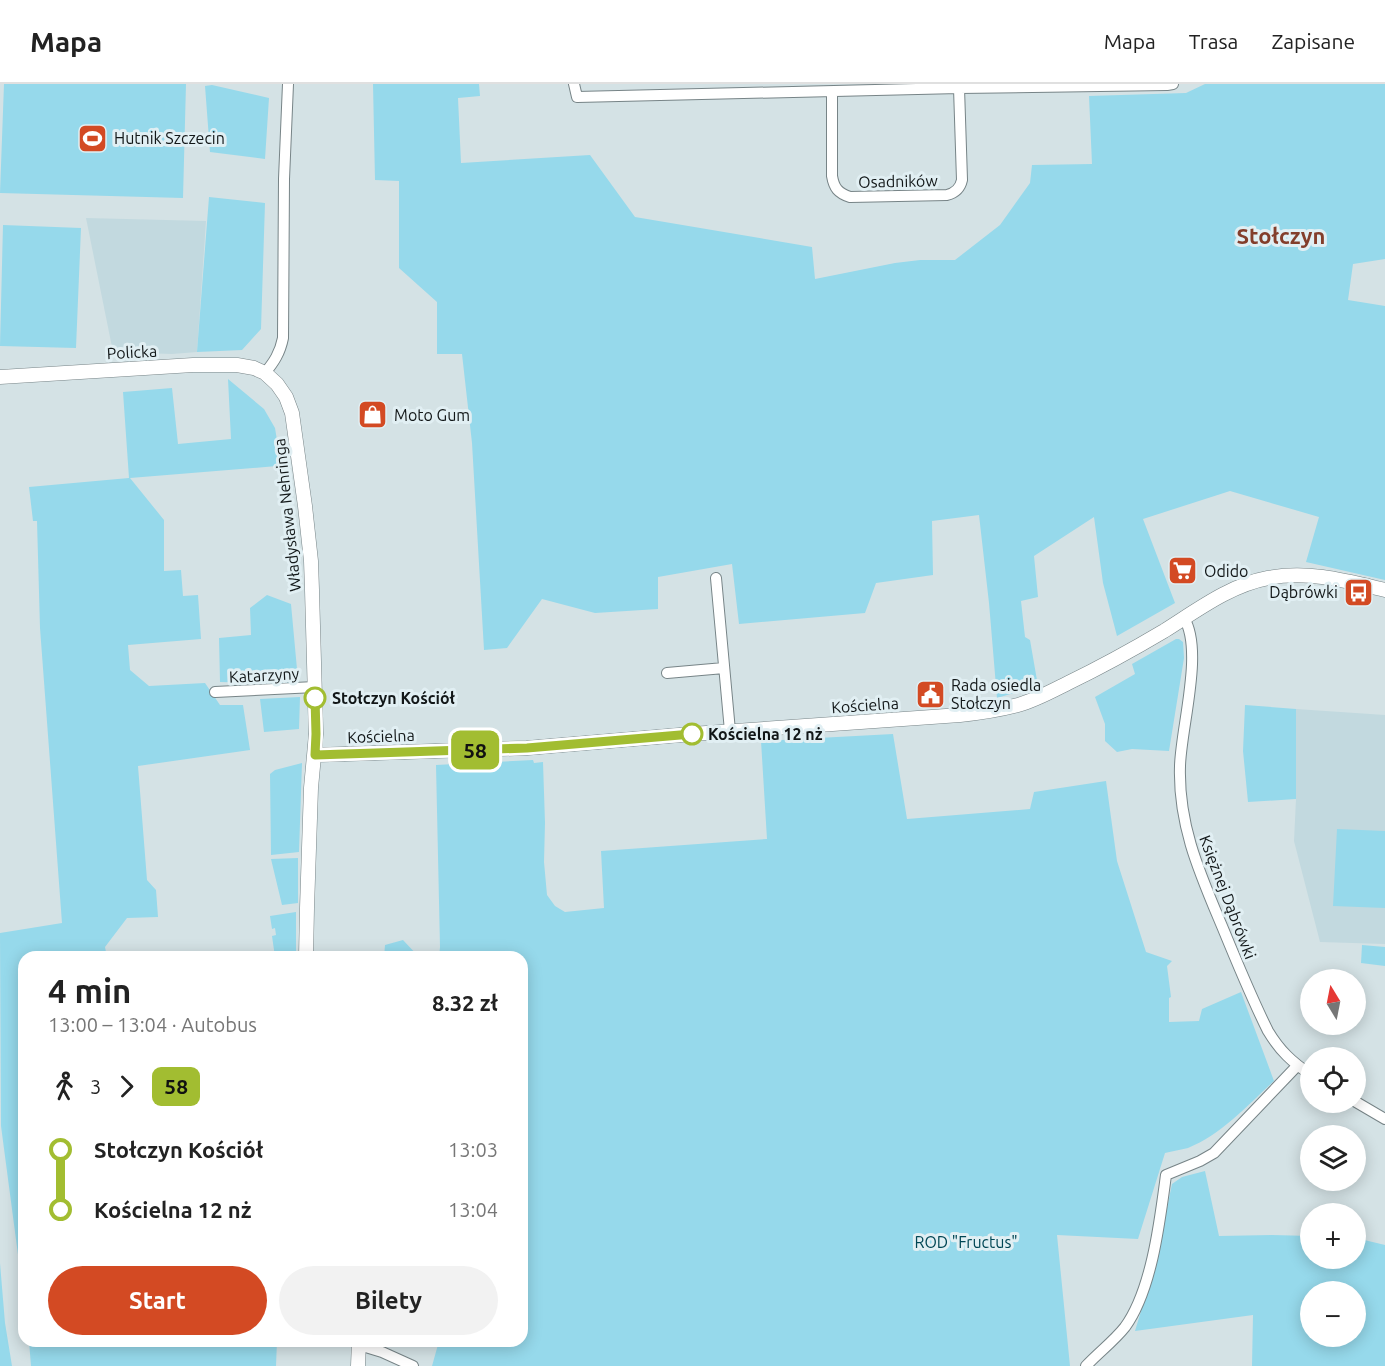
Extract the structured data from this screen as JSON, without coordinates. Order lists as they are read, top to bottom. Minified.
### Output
{"streets":{"street":["Osadników","Policka","Władysława Nehringa","Katarzyny","Kościelna","Księżnej Dąbrówki"]},"crossings":[["Policka","Władysława Nehringa"],["Władysława Nehringa","Katarzyny"],["Władysława Nehringa","Kościelna"],["Kościelna","Księżnej Dąbrówki"]],"districts":["Stołczyn"],"parks":["ROD \"Fructus\""],"places":{"sports":["Hutnik Szczecin"],"shop":["Moto Gum"],"supermarket":["Odido"],"bus stop":["Dąbrówki"],"public building":["Rada osiedla Stołczyn"],"other":["Stołczyn Kościół","Kościelna 12 nż"]},"lines":["bus line 58"],"north":"top","page":{"header":"Mapa","nav":["Mapa","Trasa","Zapisane"],"on_map":"58","heading":["4 min","13:00 – 13:04 · Autobus","8.32 zł"],"map_buttons":["+","−"],"legs":["3","58"],"list":[{"name":"Stołczyn Kościół","value":"13:03"},{"name":"Kościelna 12 nż","value":"13:04"}],"buttons":["Start","Bilety"]}}
